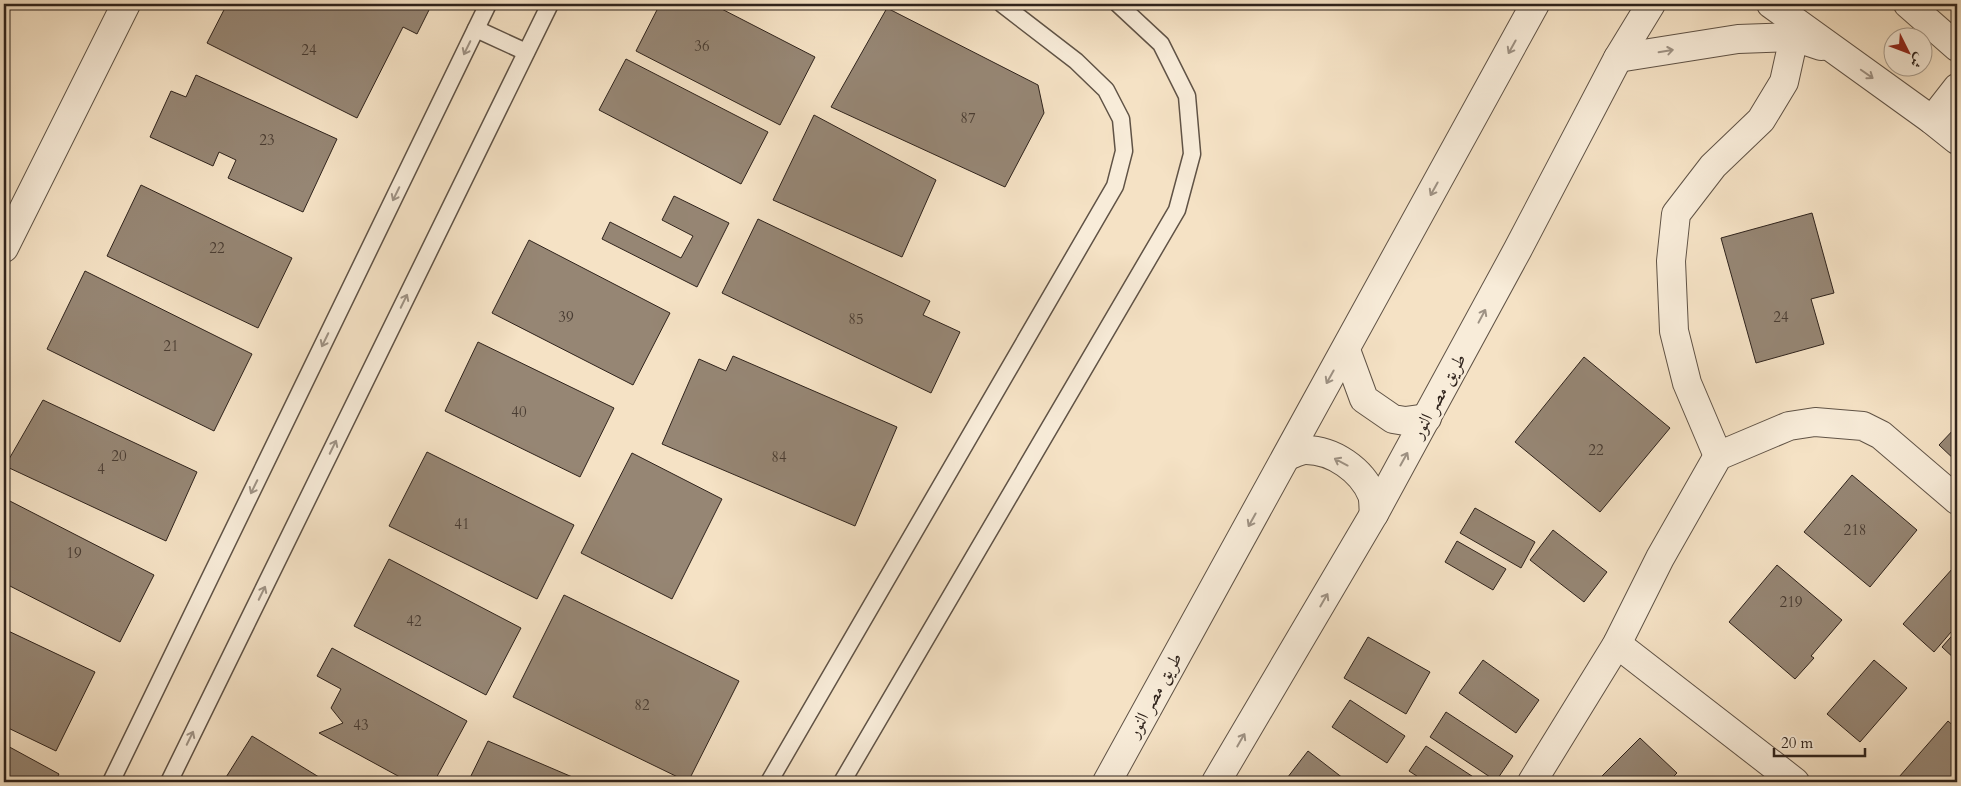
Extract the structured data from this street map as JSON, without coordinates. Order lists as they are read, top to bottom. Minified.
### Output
{"streets":{"street":["طريق مصر النور"]},"house_numbers":["36","24","87","23","22","39","24","85","21","40","22","20","84","4","41","218","19","219","42","82","43"],"scale_bar":"20 m","north":"bottom right"}
